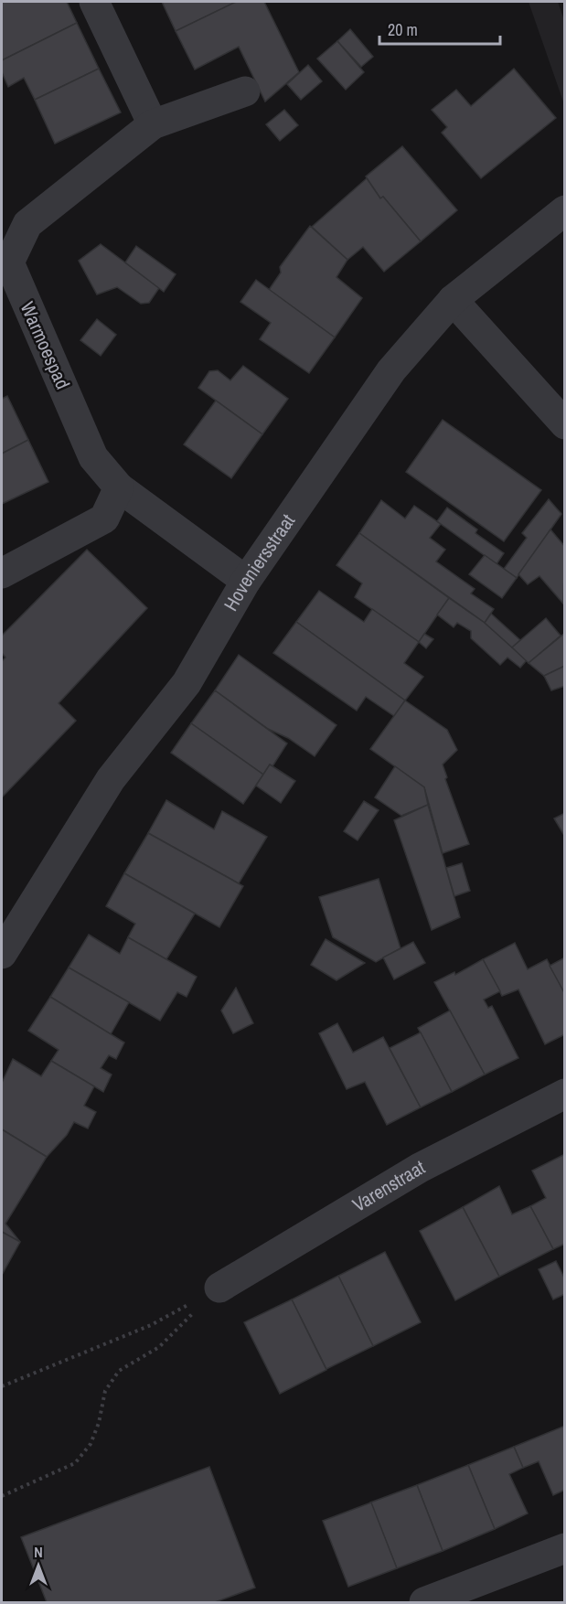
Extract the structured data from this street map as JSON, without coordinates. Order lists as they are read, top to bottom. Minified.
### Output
{"streets":{"street":["Warmoespad","Hoveniersstraat","Varenstraat"]},"crossings":[["Warmoespad","Hoveniersstraat"]],"scale_bar":"20 m","north":"top"}
